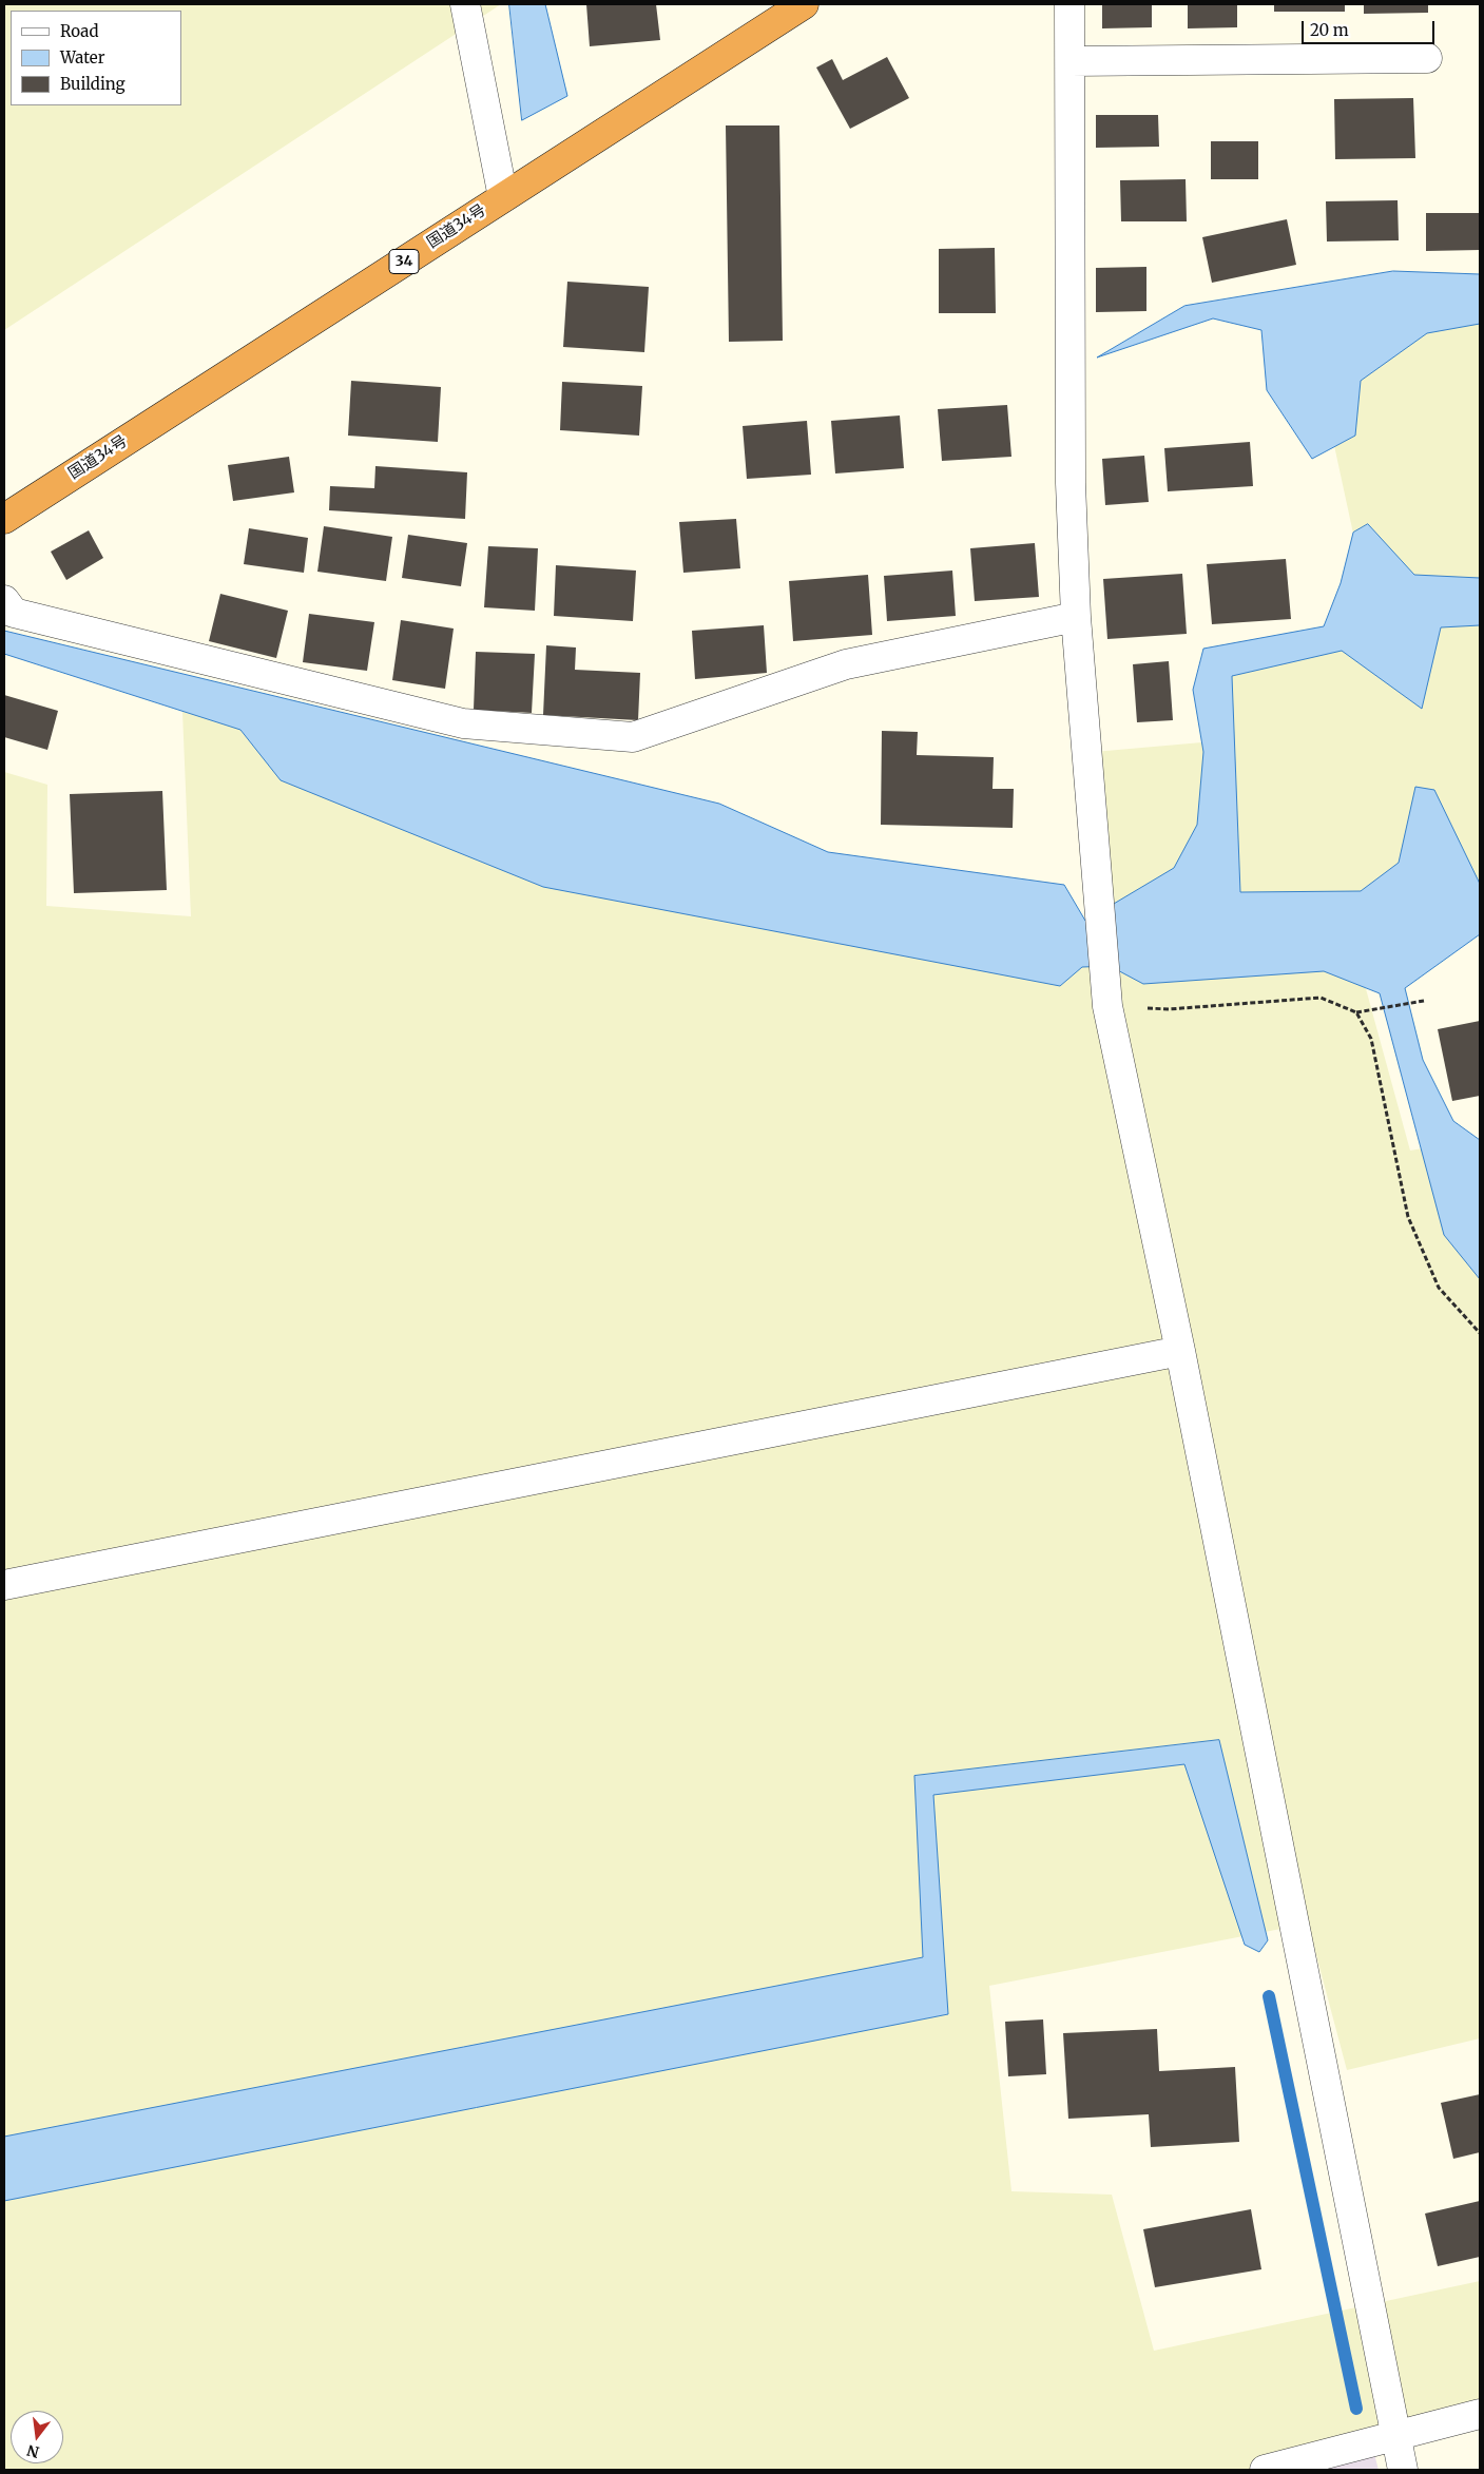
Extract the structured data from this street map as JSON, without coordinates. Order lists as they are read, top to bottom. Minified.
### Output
{"streets":{"highway":["国道34号","34"]},"legend":["Road","Water","Building"],"scale_bar":"20 m","north":"bottom"}
